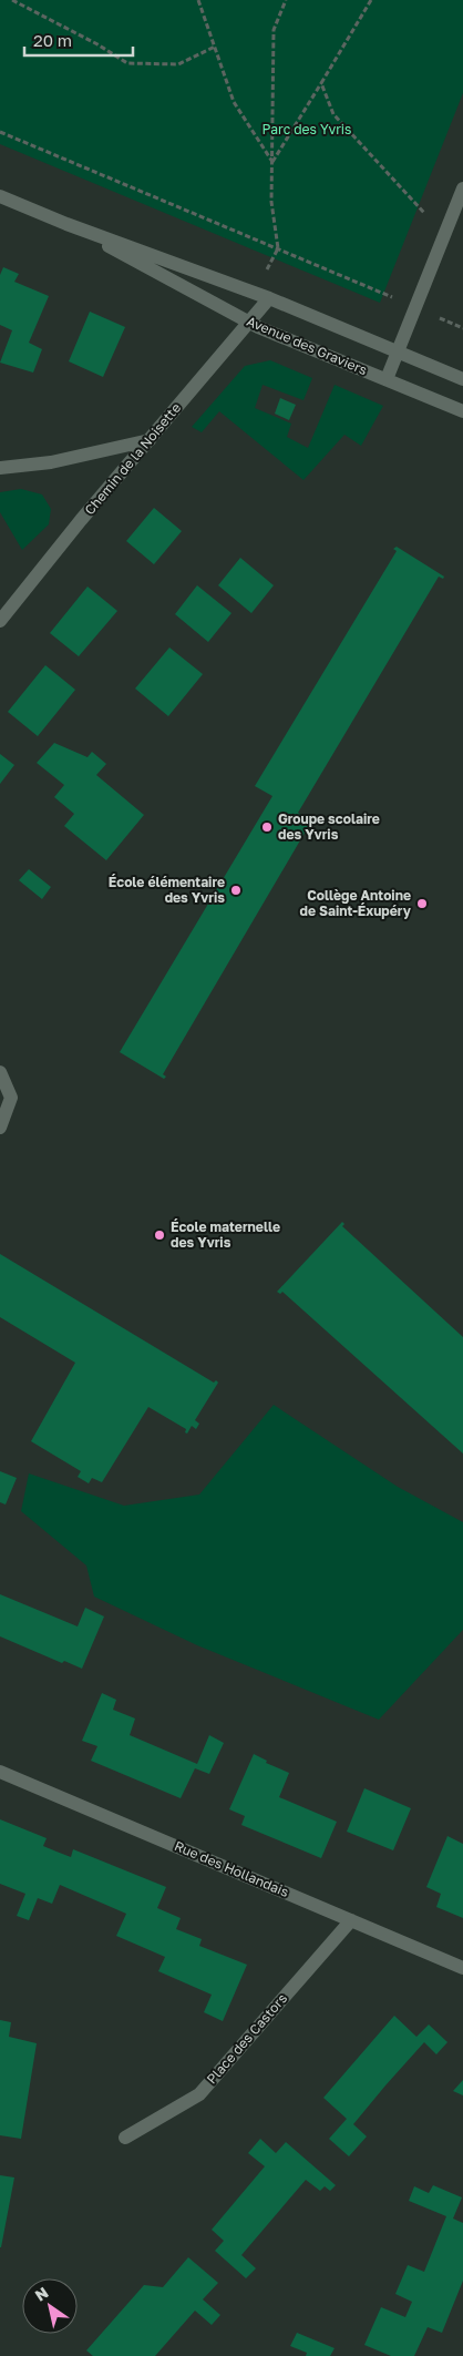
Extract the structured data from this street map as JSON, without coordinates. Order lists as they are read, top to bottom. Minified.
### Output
{"streets":{"street":["Avenue des Graviers","Chemin de la Noisette","Rue des Hollandais","Place des Castors"]},"crossings":[["Avenue des Graviers","Chemin de la Noisette"],["Rue des Hollandais","Place des Castors"]],"parks":["Parc des Yvris"],"places":["Groupe scolaire des Yvris","École élémentaire des Yvris","Collège Antoine de Saint-Éxupéry","École maternelle des Yvris"],"scale_bar":"20 m","north":"top left"}
